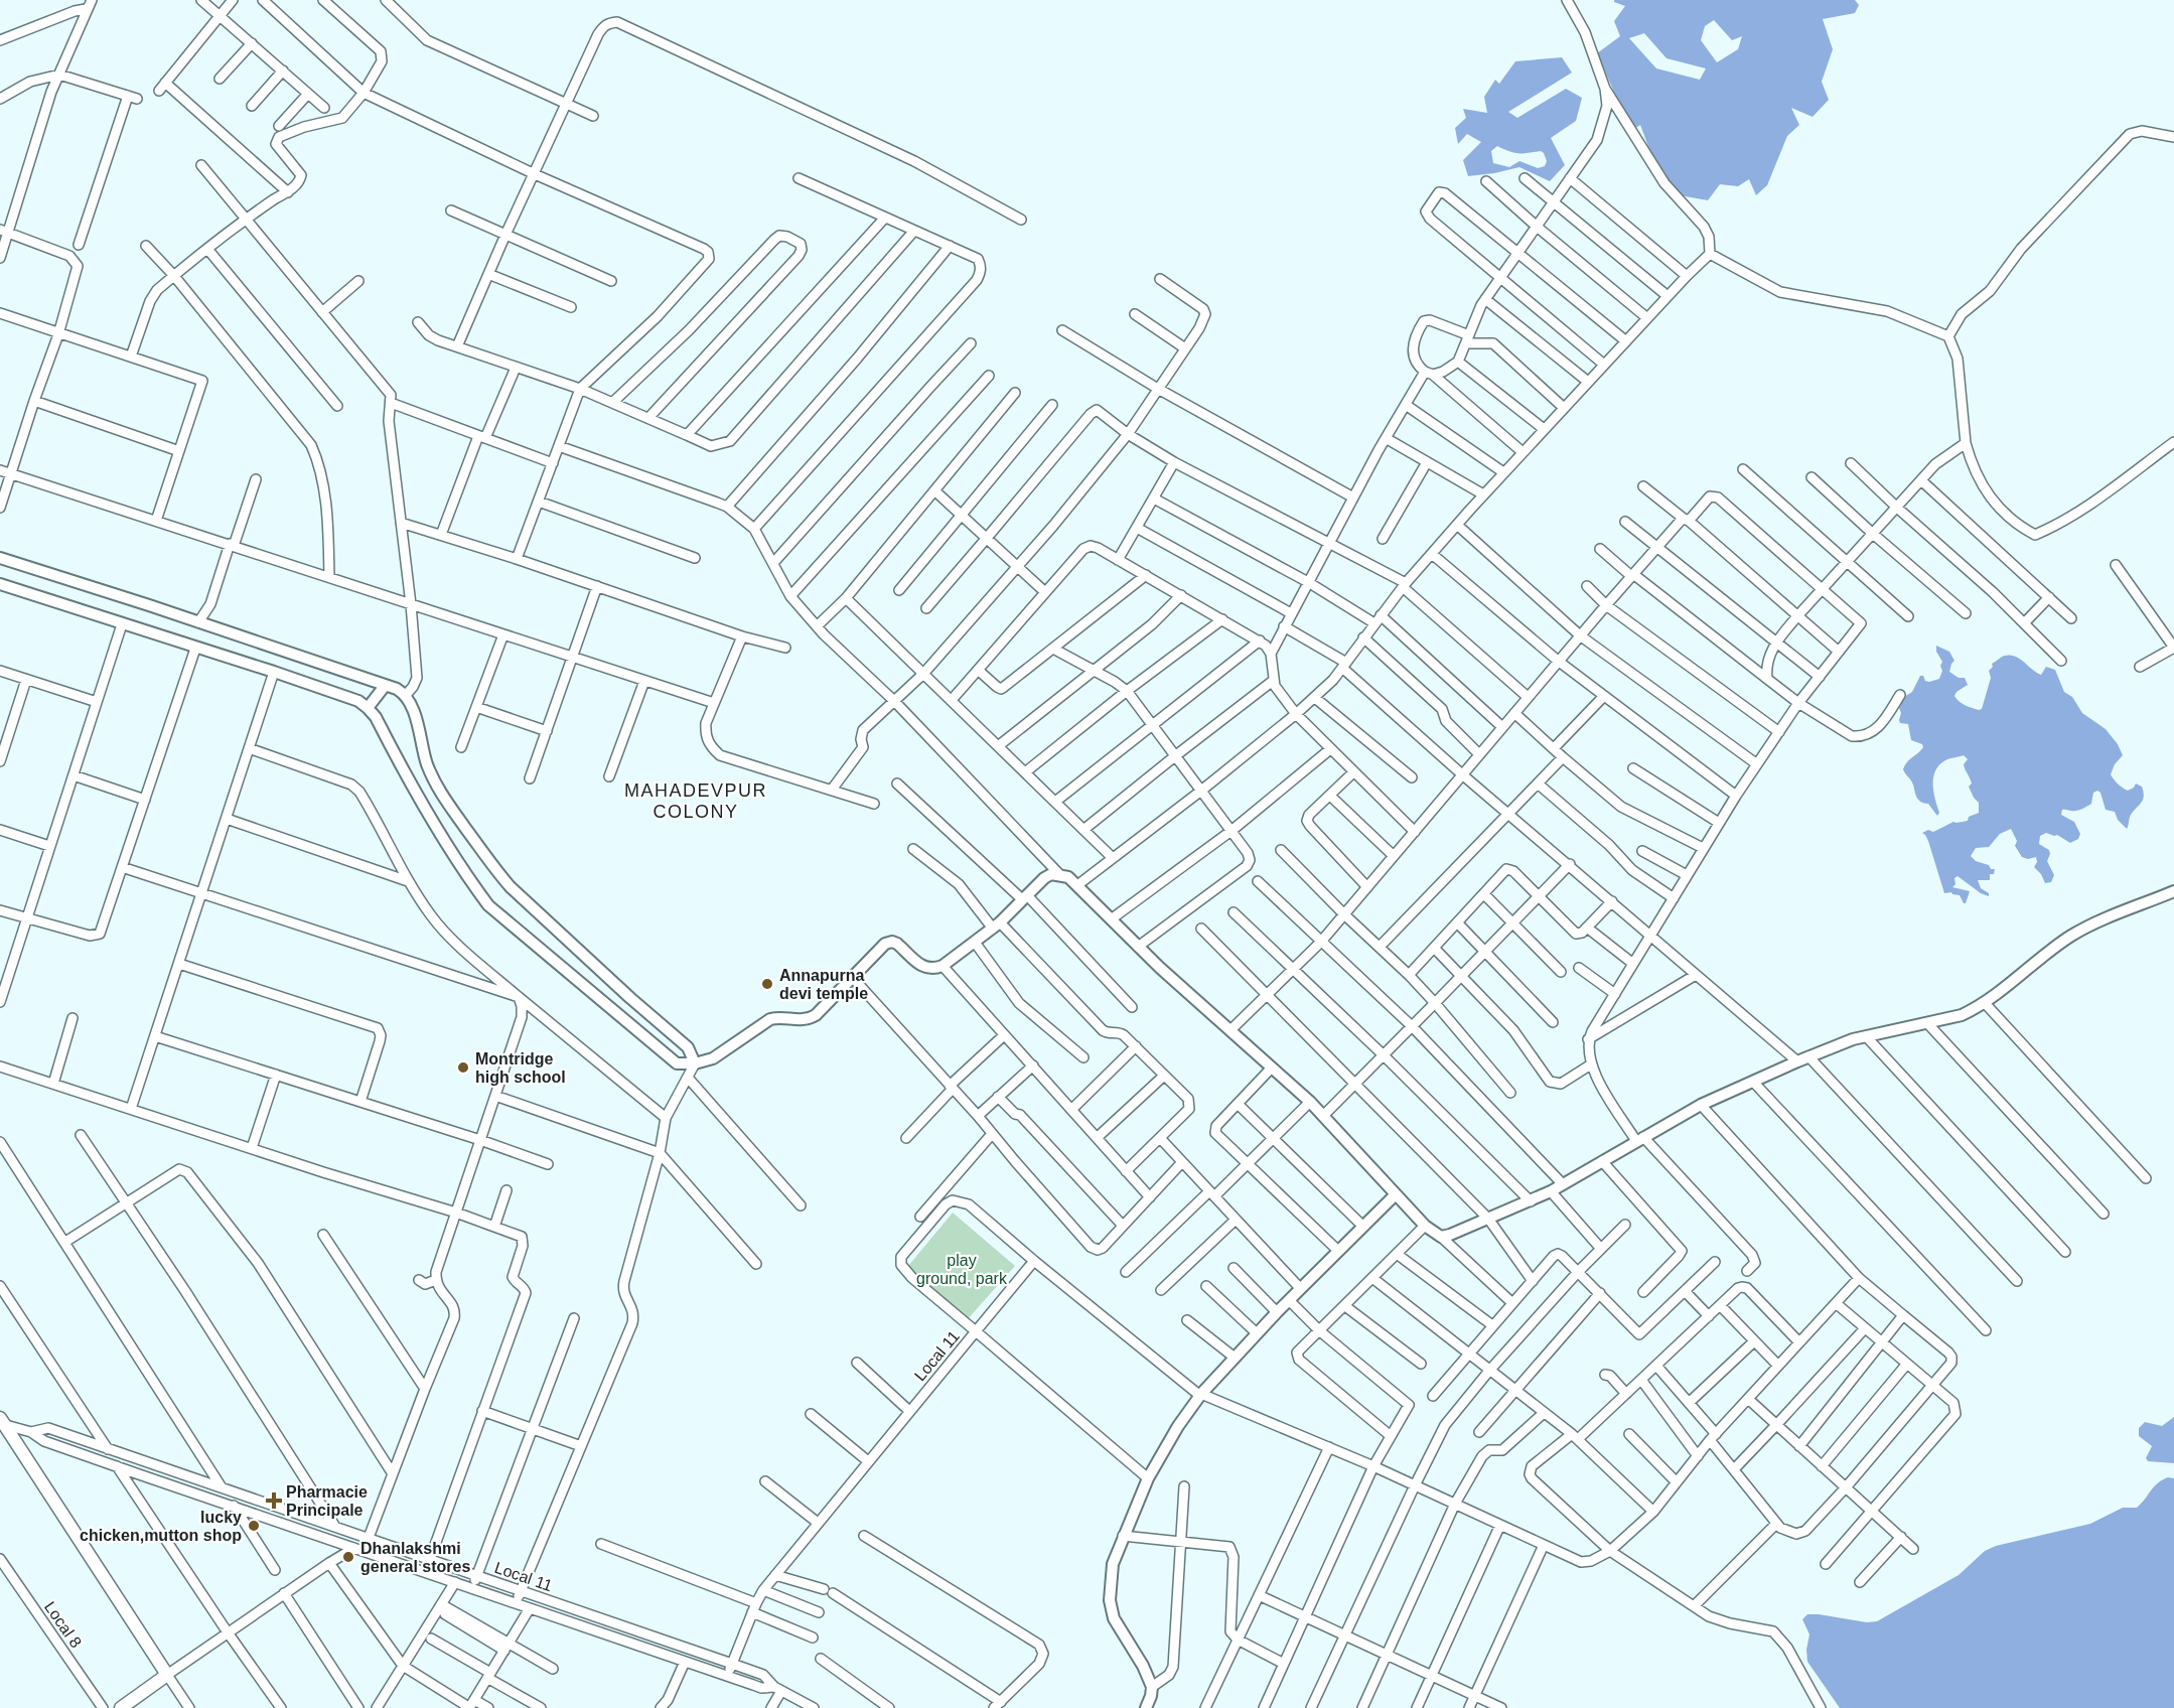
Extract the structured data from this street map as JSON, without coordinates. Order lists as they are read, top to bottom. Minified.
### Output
{"streets":{"street":["Local 11","Local 8"]},"districts":["MAHADEVPUR COLONY"],"parks":["play ground, park"],"places":{"other":["Annapurna devi temple","Montridge high school","lucky chicken,mutton shop","Dhanlakshmi general stores"],"health":["Pharmacie Principale"]}}
